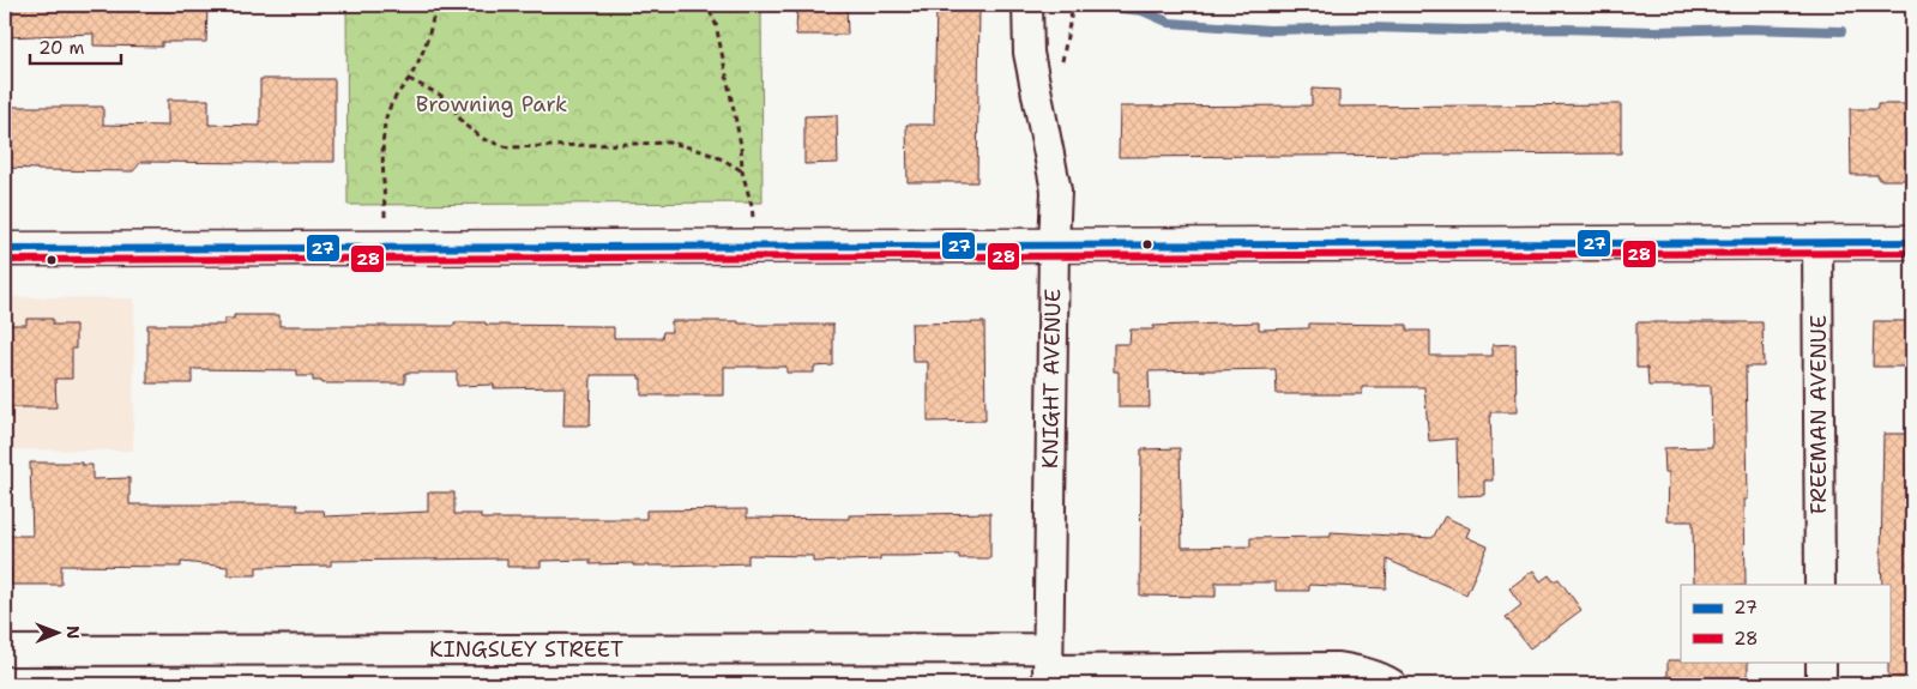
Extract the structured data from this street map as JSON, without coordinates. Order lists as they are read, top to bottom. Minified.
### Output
{"streets":{"street":["KNIGHT AVENUE","FREEMAN AVENUE","KINGSLEY STREET"]},"crossings":[["KNIGHT AVENUE","KINGSLEY STREET"]],"parks":["Browning Park"],"lines":["transit line 27","transit line 28"],"legend":["27","28"],"scale_bar":"20 m","north":"right"}
